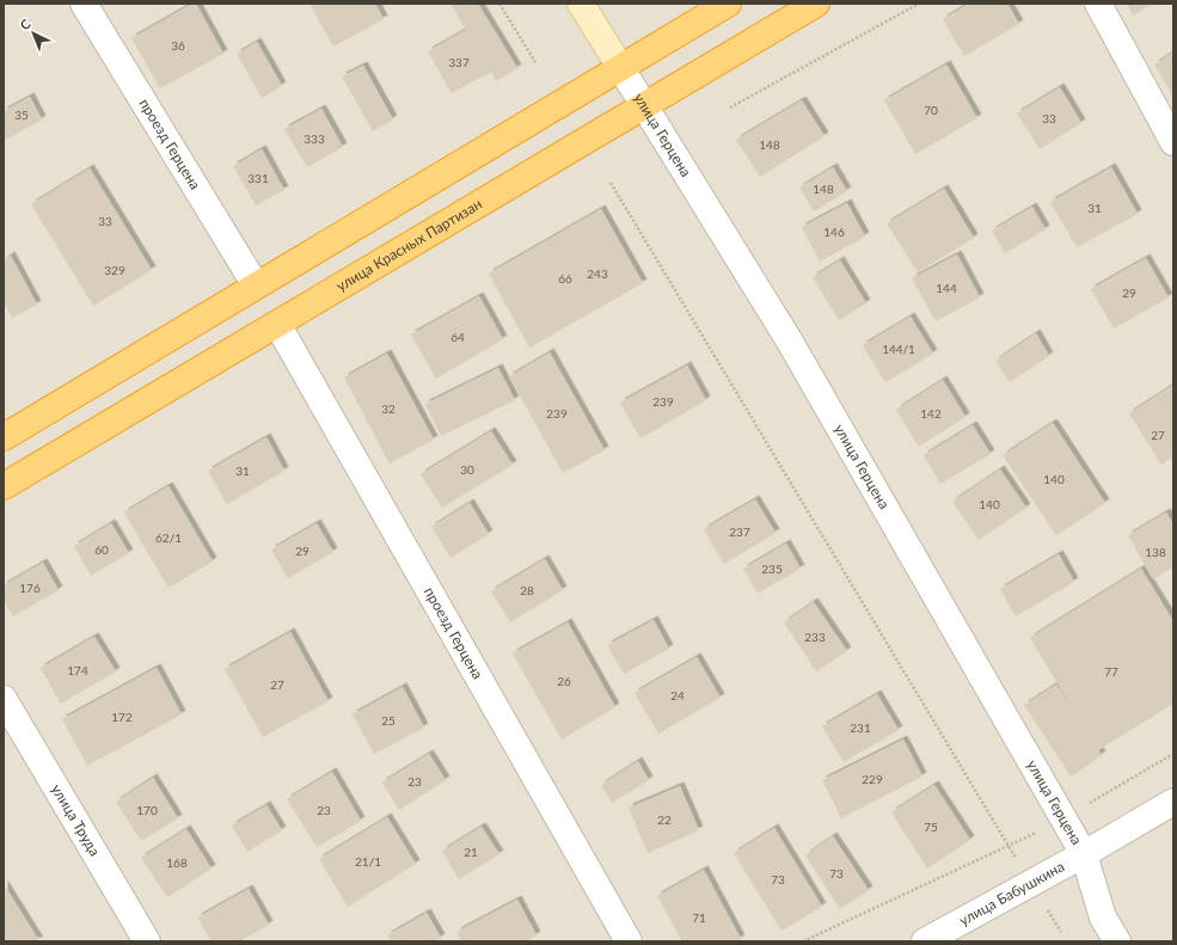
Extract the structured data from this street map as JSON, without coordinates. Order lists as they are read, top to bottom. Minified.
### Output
{"streets":{"highway":["улица Красных Партизан"],"main road":["улица Герцена"],"street":["проезд Герцена","улица Труда","улица Бабушкина"]},"crossings":[["улица Герцена","улица Красных Партизан"],["улица Герцена","улица Бабушкина"],["проезд Герцена","улица Красных Партизан"]],"house_numbers":["36","337","70","35","33","333","148","331","148","31","33","146","329","243","66","144","29","64","144/1","239","32","239","142","27","30","31","140","140","237","62/1","60","29","138","235","176","28","233","174","77","26","27","24","172","25","231","229","23","170","23","22","75","21","21/1","168","73","73","71"],"north":"top left"}
